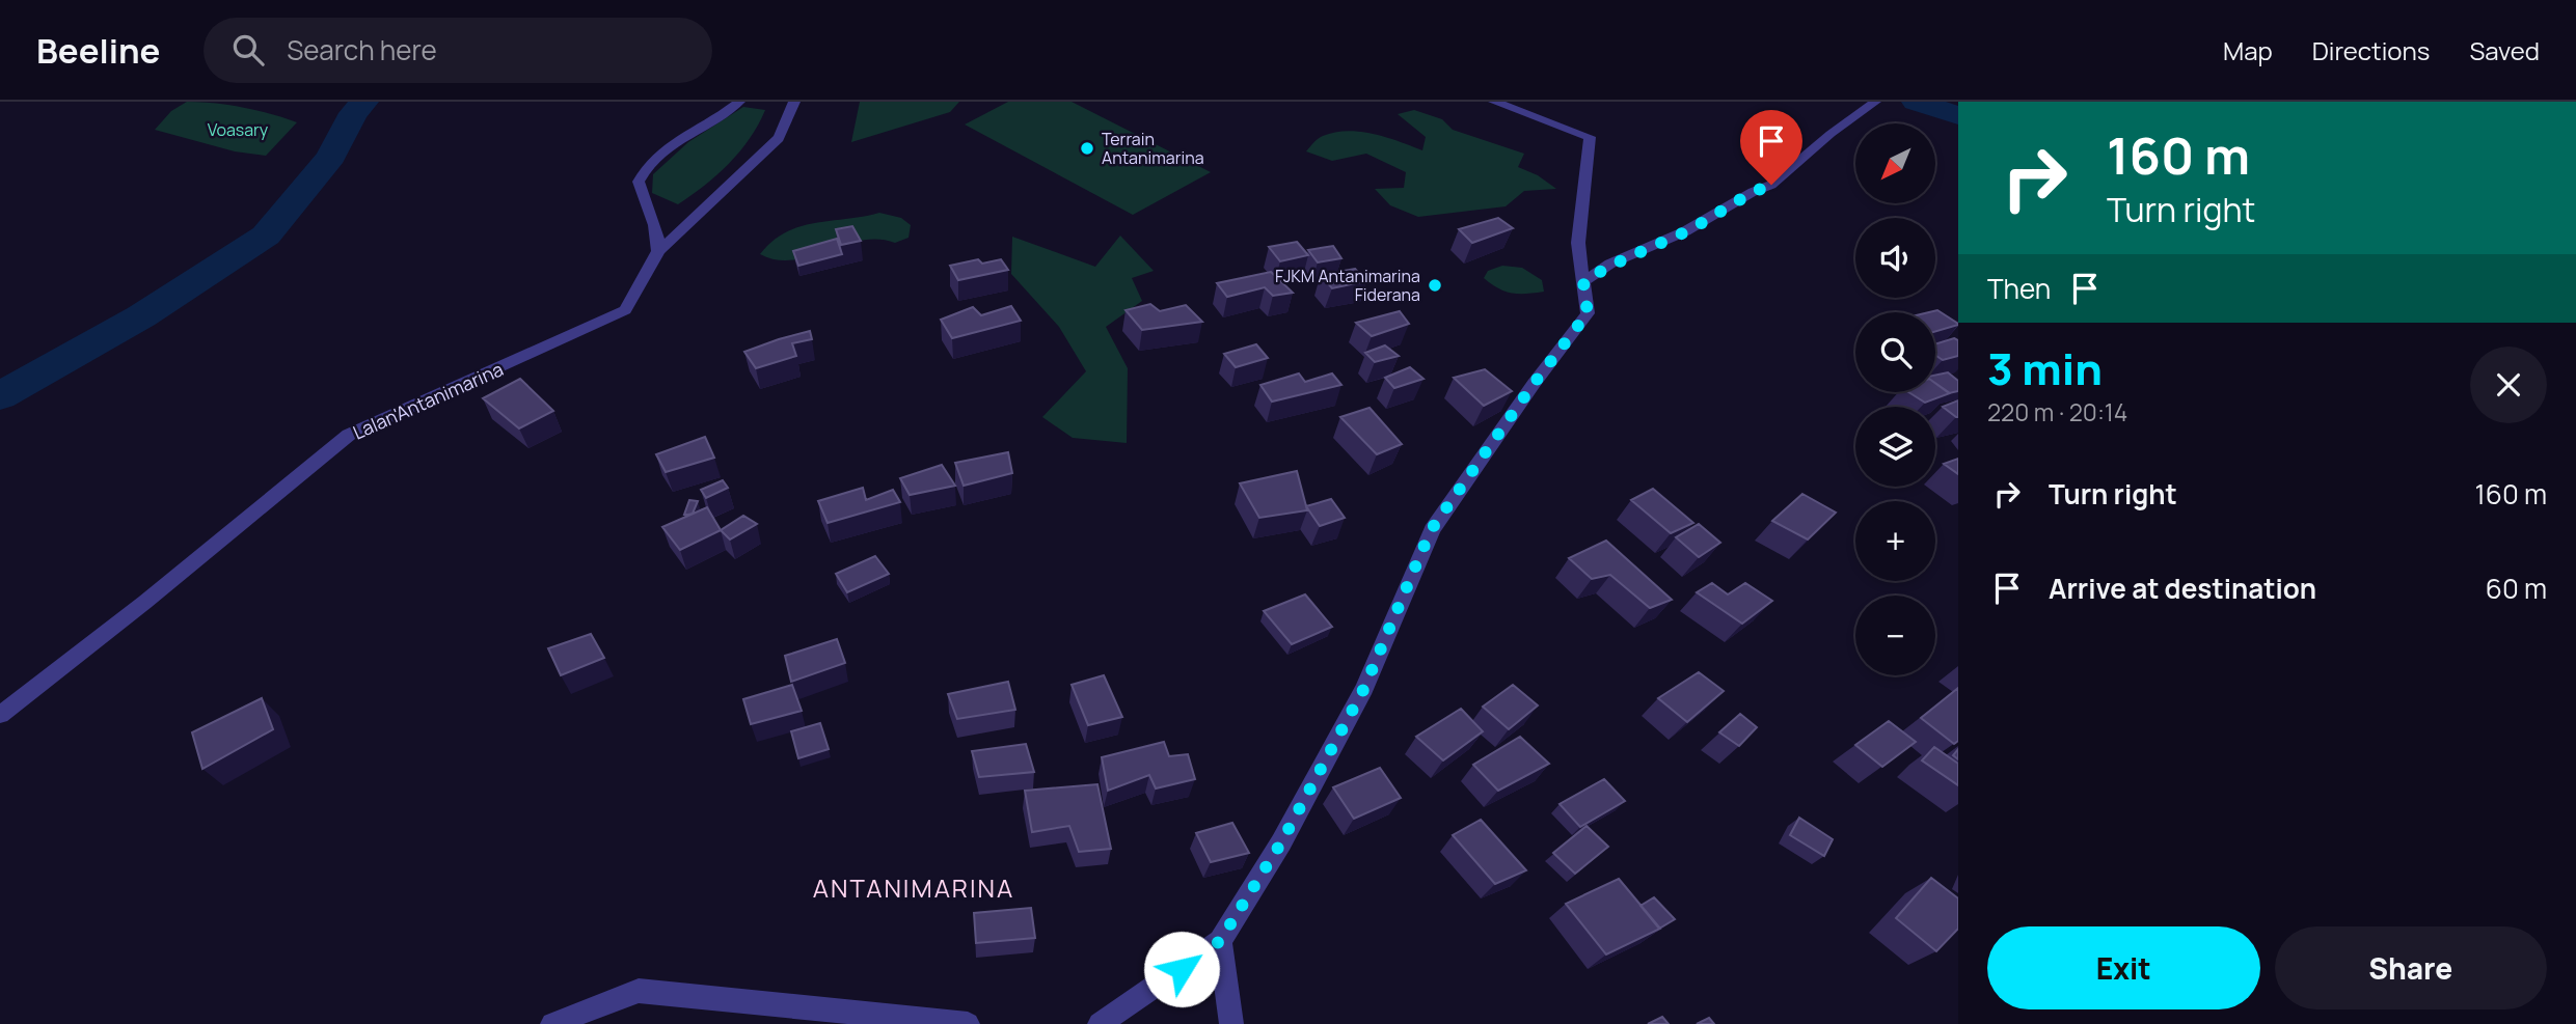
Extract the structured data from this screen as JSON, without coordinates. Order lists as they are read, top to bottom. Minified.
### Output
{"streets":{"street":["Lalan'Antanimarina"]},"districts":["ANTANIMARINA"],"parks":["Voasary"],"places":["Terrain Antanimarina","FJKM Antanimarina Fiderana"],"north":"bottom left","page":{"header":"Beeline","search":"Search here","nav":["Map","Directions","Saved"],"turn":["160 m","Turn right"],"map_buttons":["+","−"],"then":"Then","heading":["3 min","220 m · 20:14"],"list":[{"name":"Turn right","value":"160 m"},{"name":"Arrive at destination","value":"60 m"}],"buttons":["Exit","Share"]}}
